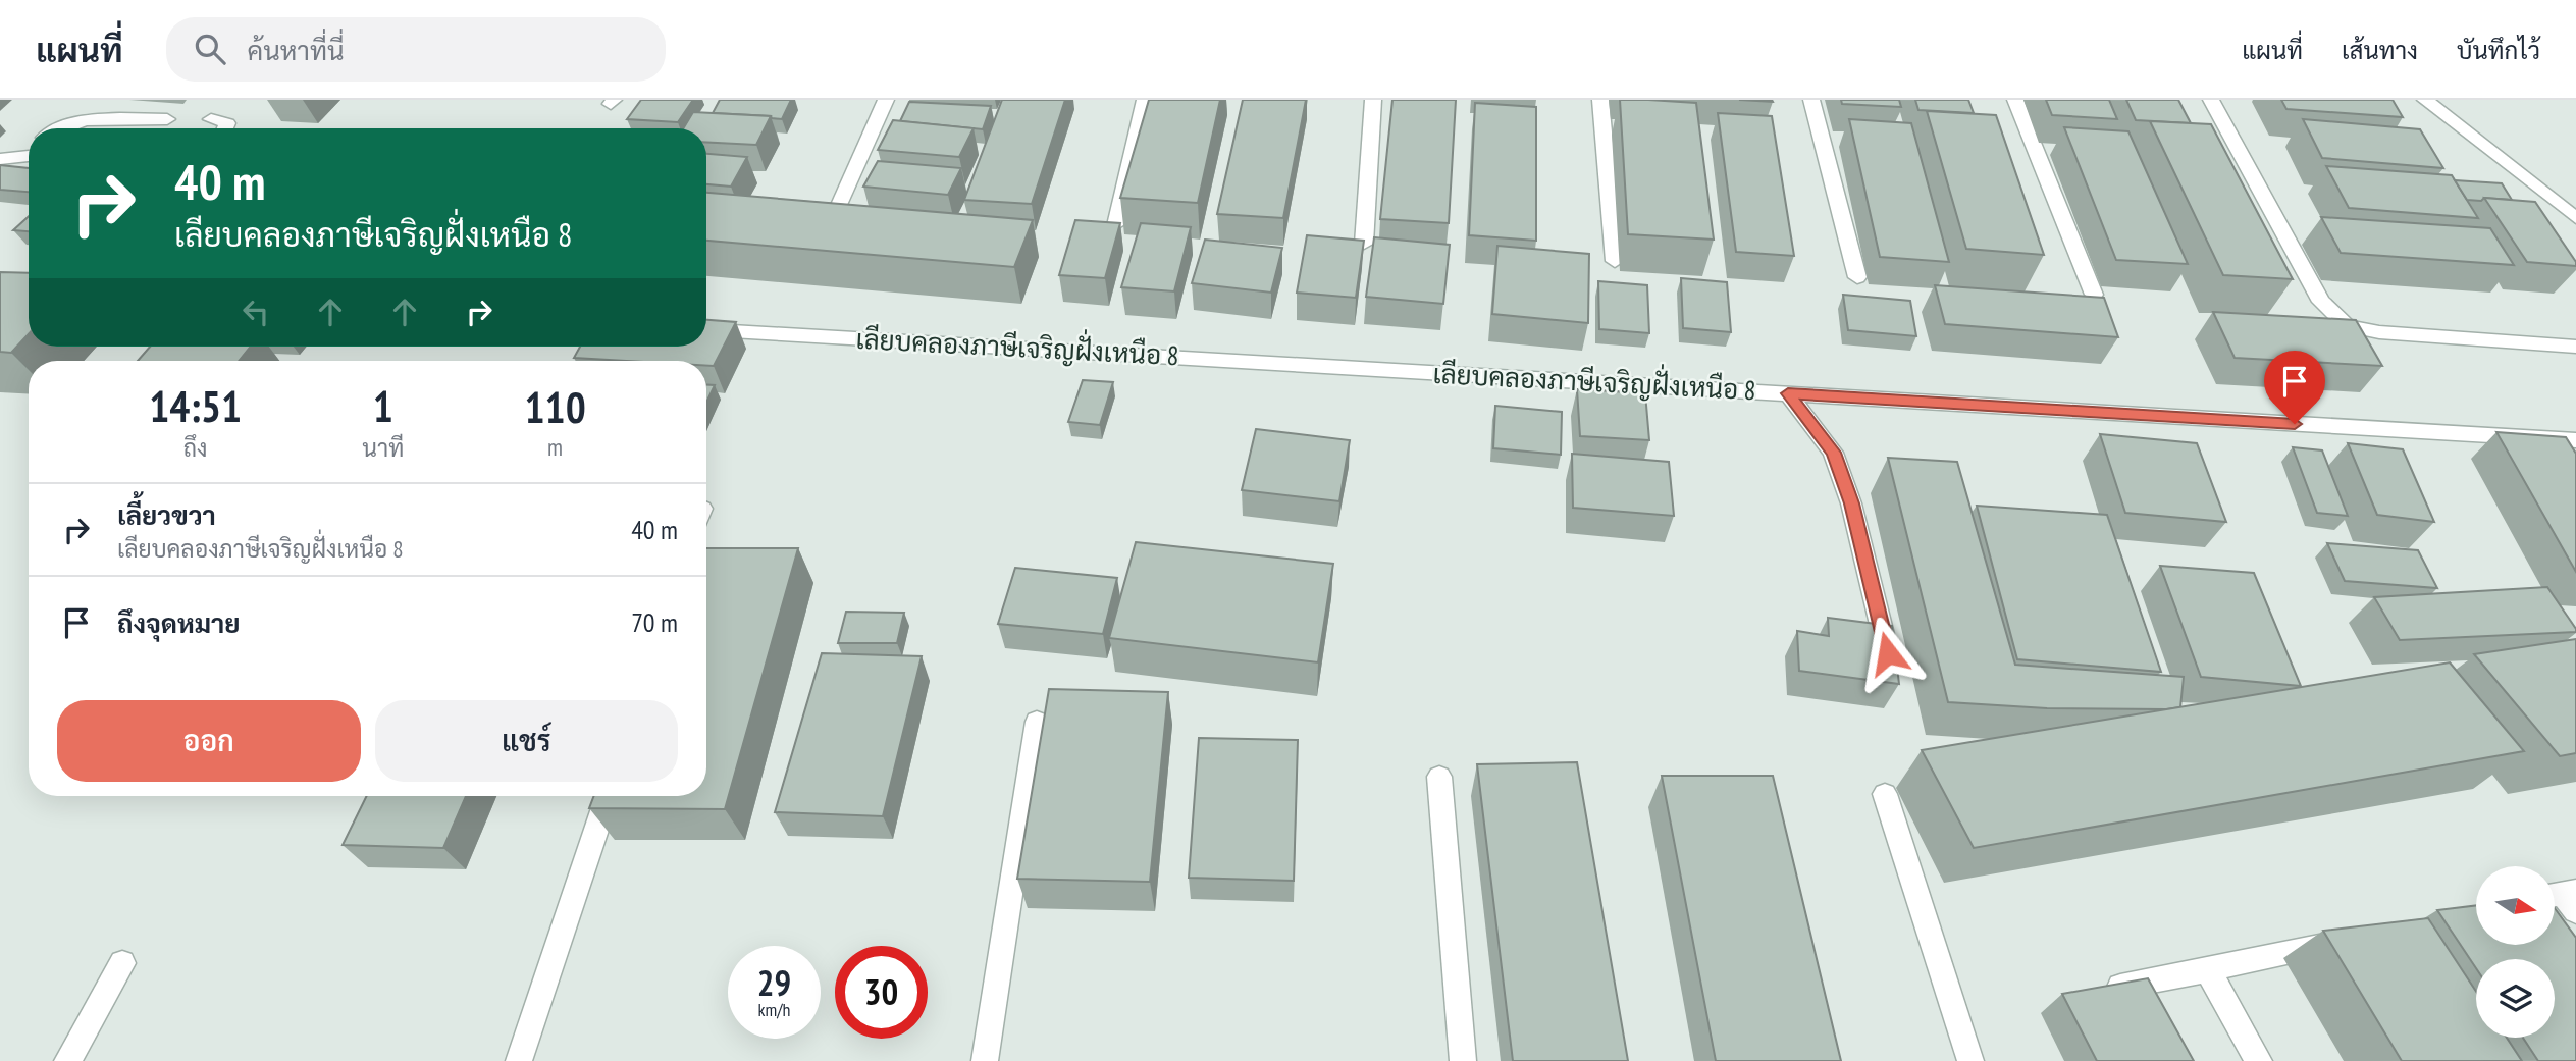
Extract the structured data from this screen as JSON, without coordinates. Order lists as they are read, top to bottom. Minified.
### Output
{"streets":{"street":["เลียบคลองภาษีเจริญฝั่งเหนือ 8"]},"north":"right","page":{"header":"แผนที่","search":"ค้นหาที่นี่","nav":["แผนที่","เส้นทาง","บันทึกไว้"],"turn":["40 m","เลียบคลองภาษีเจริญฝั่งเหนือ 8"],"eta":["14:51","ถึง","1","นาที","110","m"],"list":[{"name":"เลี้ยวขวา","note":"เลียบคลองภาษีเจริญฝั่งเหนือ 8","value":"40 m"},{"name":"ถึงจุดหมาย","value":"70 m"}],"buttons":["ออก","แชร์"],"speed":"29 km/h","limit":"30"}}
